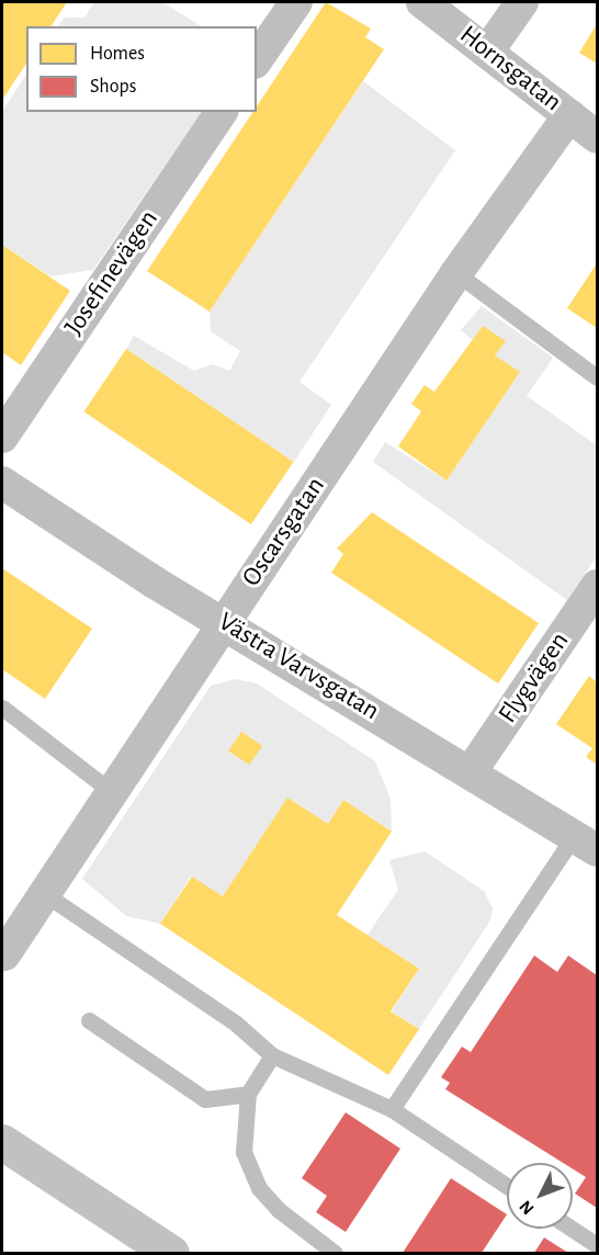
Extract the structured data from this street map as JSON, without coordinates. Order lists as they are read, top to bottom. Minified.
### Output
{"streets":{"street":["Hornsgatan","Josefinevägen","Oscarsgatan","Västra Varvsgatan","Flygvägen"]},"crossings":[["Hornsgatan","Oscarsgatan"],["Oscarsgatan","Västra Varvsgatan"],["Västra Varvsgatan","Flygvägen"]],"legend":["Homes","Shops"],"north":"bottom left"}
